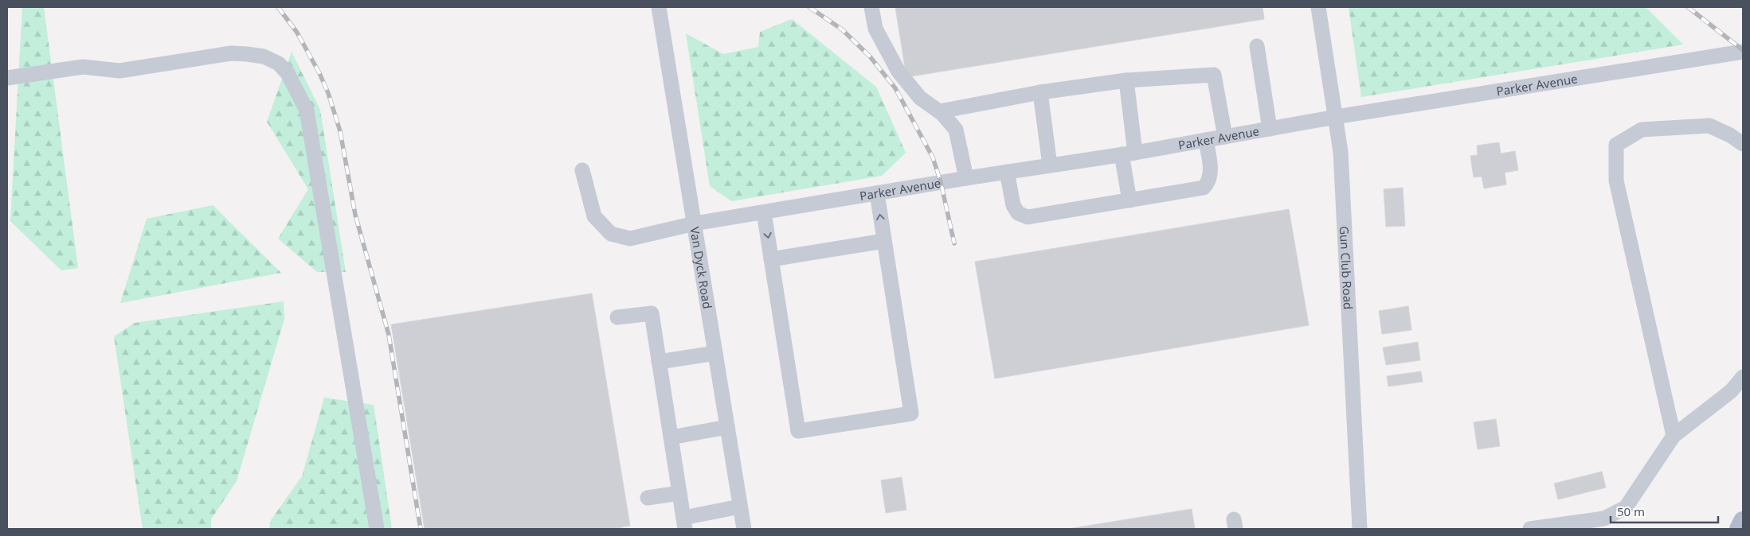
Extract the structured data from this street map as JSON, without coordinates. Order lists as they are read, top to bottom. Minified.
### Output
{"streets":{"street":["Parker Avenue","Gun Club Road","Van Dyck Road"]},"crossings":[["Parker Avenue","Gun Club Road"],["Parker Avenue","Van Dyck Road"]],"scale_bar":"50 m"}
